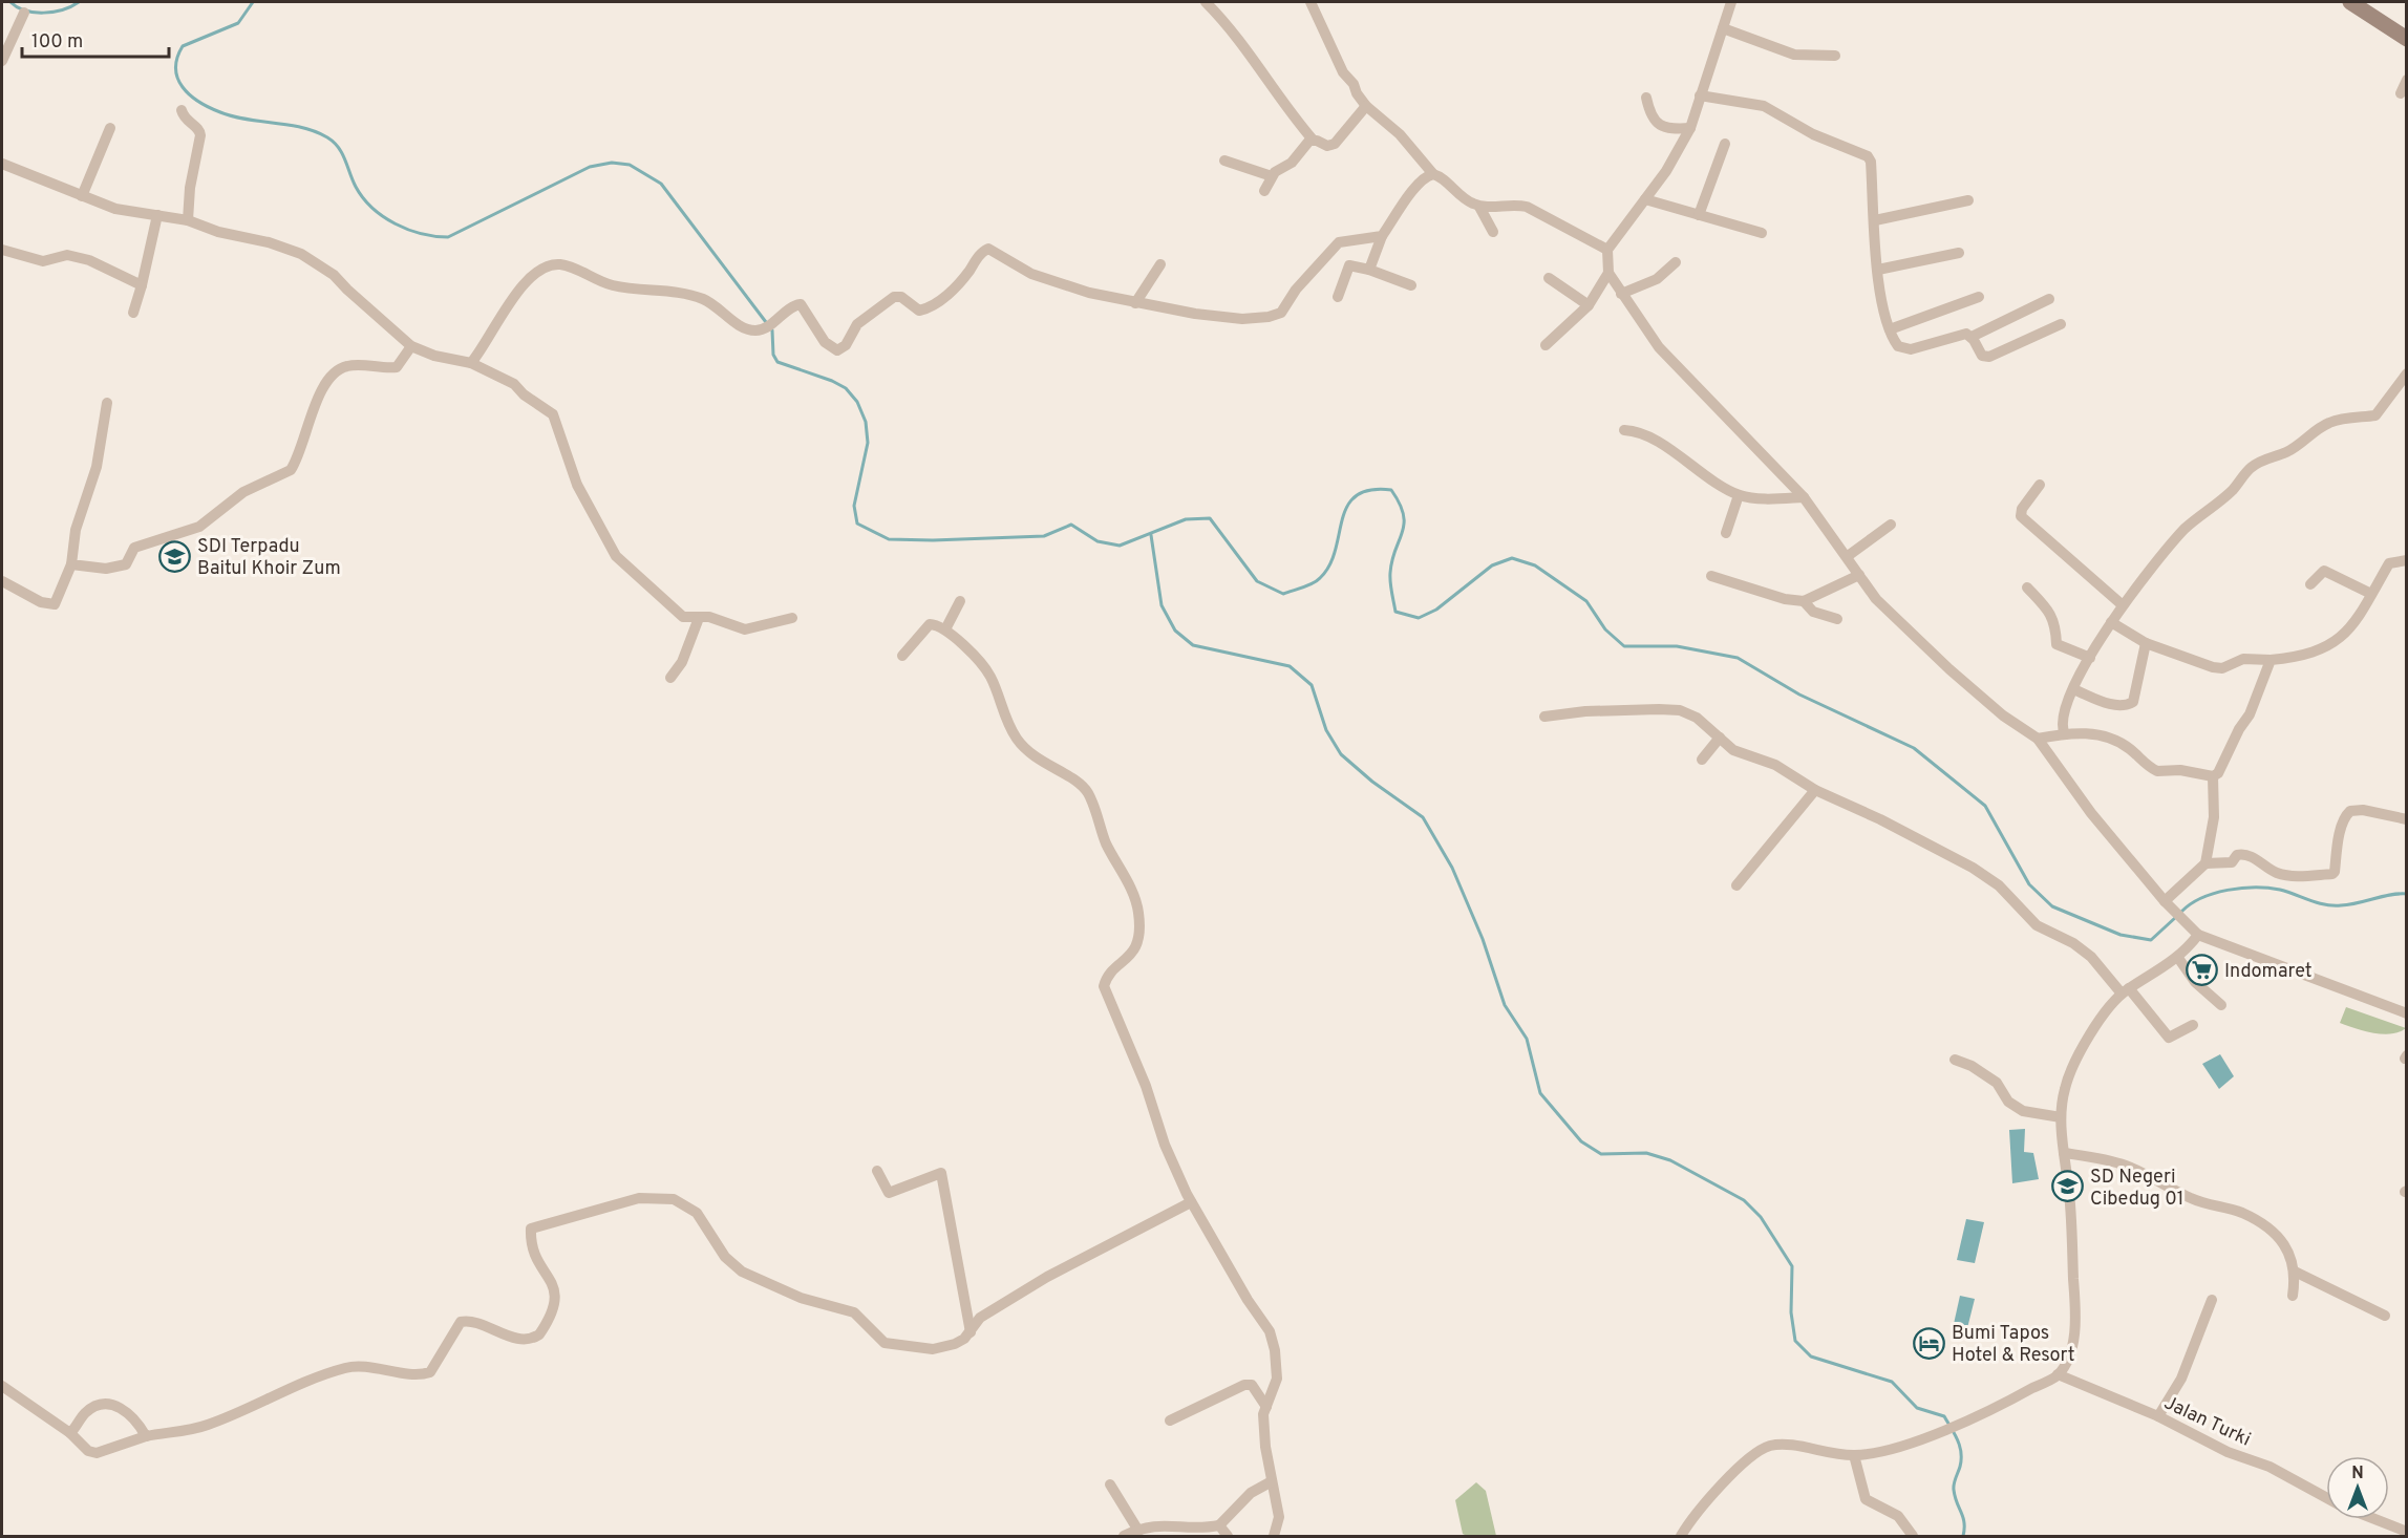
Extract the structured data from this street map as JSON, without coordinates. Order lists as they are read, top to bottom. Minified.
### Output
{"streets":{"street":["Jalan Turki"]},"places":{"school or university":["SDI Terpadu Baitul Khoir Zum","SD Negeri Cibedug 01"],"supermarket":["Indomaret"],"hotel":["Bumi Tapos Hotel & Resort"]},"scale_bar":"100 m","north":"top"}
